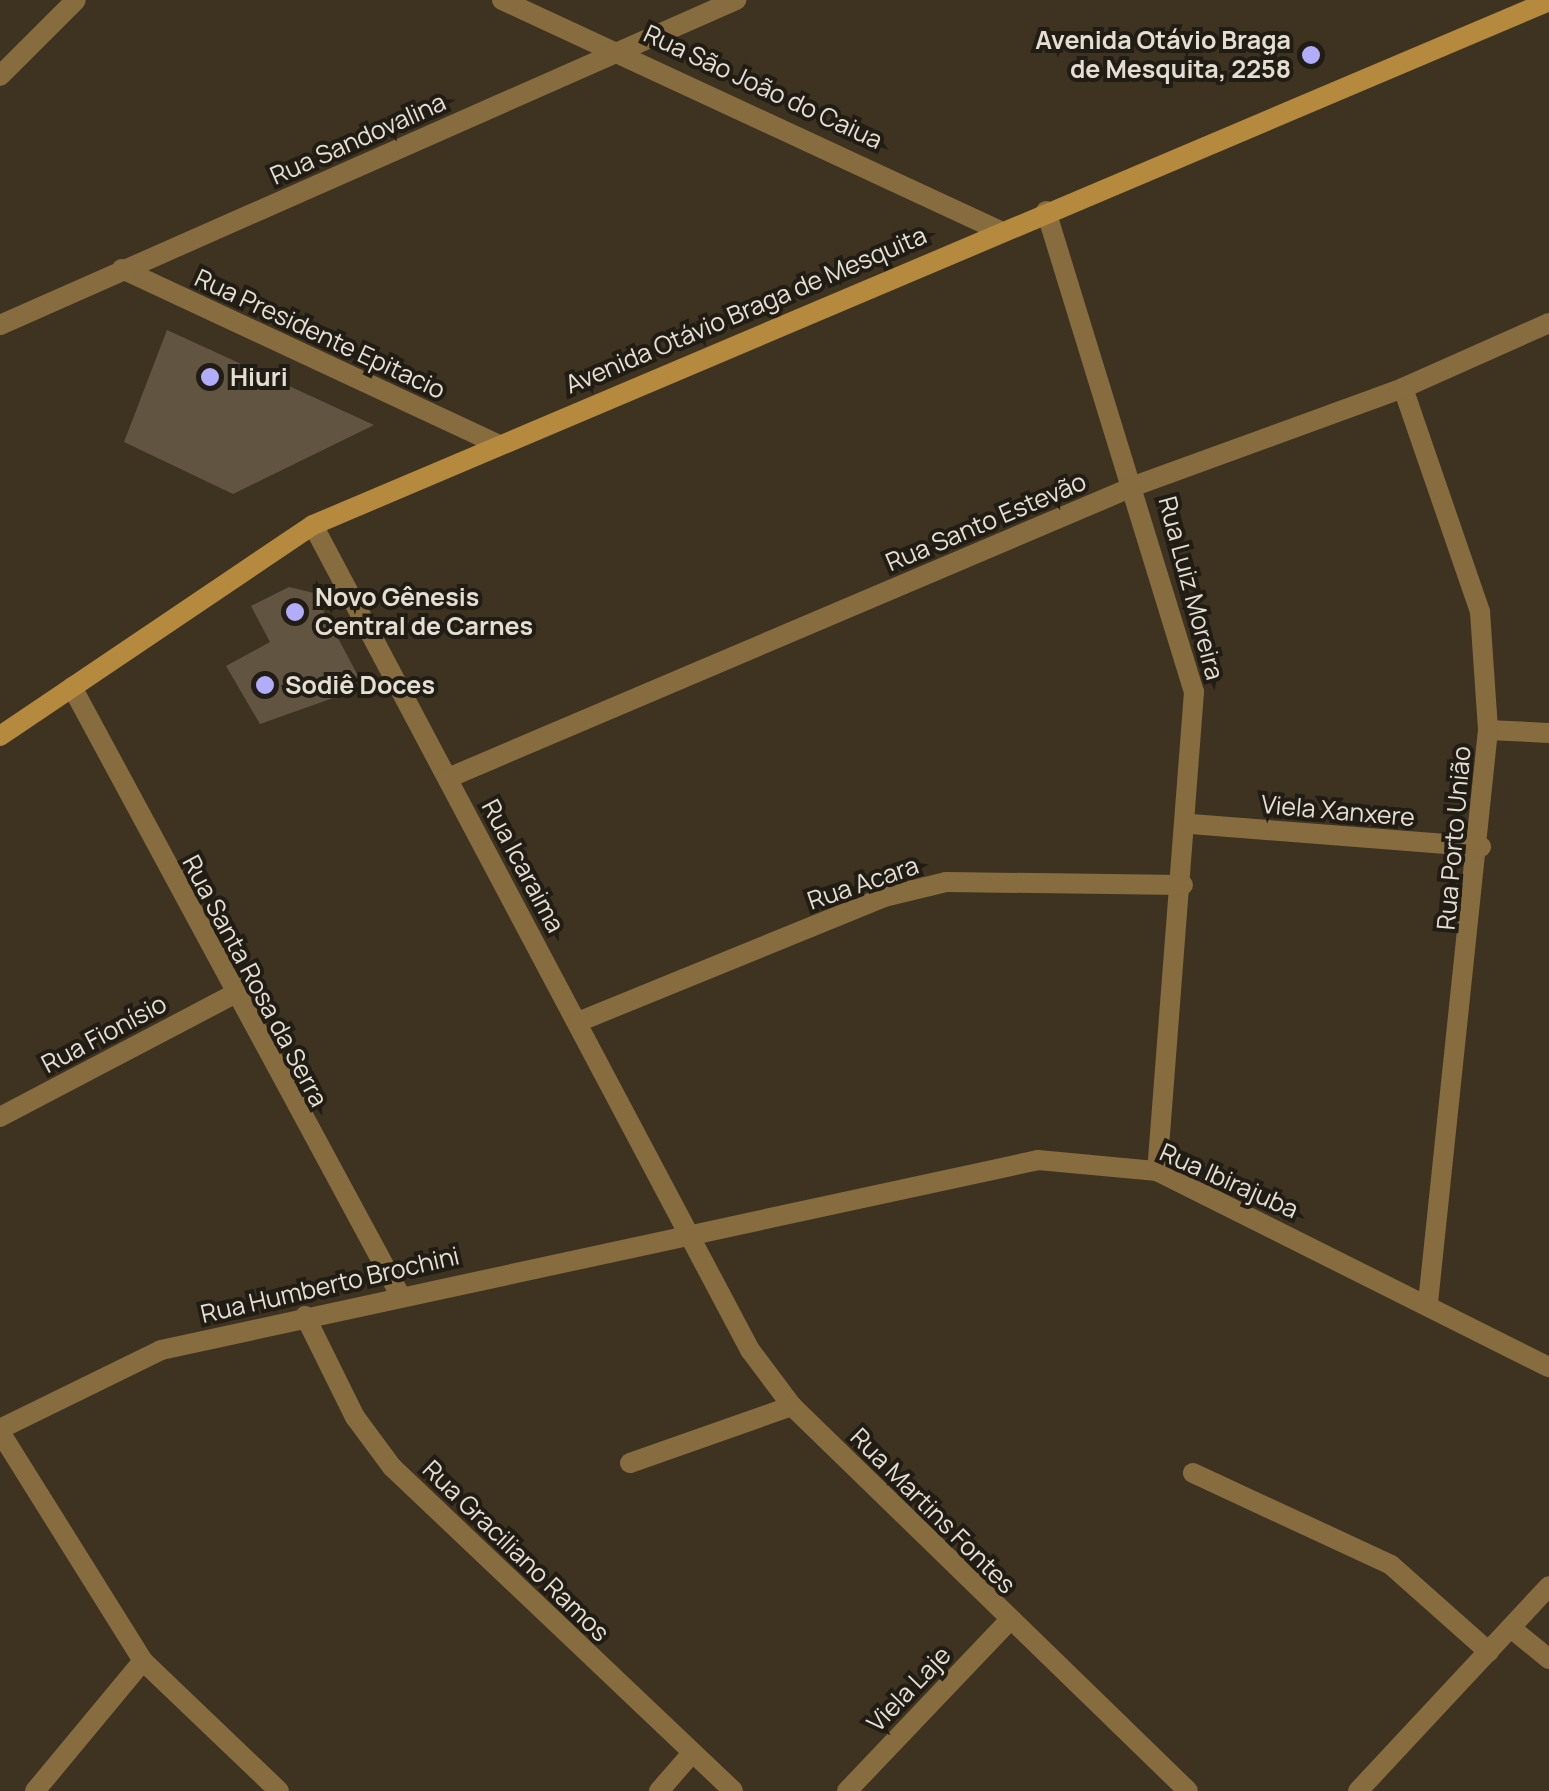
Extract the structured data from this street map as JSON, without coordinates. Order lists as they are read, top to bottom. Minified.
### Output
{"streets":{"main road":["Avenida Otávio Braga de Mesquita"],"street":["Rua São João do Caiua","Rua Sandovalina","Rua Presidente Epitacio","Rua Santo Estevão","Rua Luiz Moreira","Viela Xanxere","Rua Porto União","Rua Icaraima","Rua Acara","Rua Santa Rosa da Serra","Rua Fionísio","Rua Ibirajuba","Rua Humberto Brochini","Rua Martins Fontes","Rua Graciliano Ramos","Viela Laje"]},"crossings":[["Rua São João do Caiua","Rua Sandovalina"],["Rua São João do Caiua","Avenida Otávio Braga de Mesquita"],["Rua Sandovalina","Rua Presidente Epitacio"],["Avenida Otávio Braga de Mesquita","Rua Presidente Epitacio"],["Avenida Otávio Braga de Mesquita","Rua Luiz Moreira"],["Avenida Otávio Braga de Mesquita","Rua Icaraima"],["Avenida Otávio Braga de Mesquita","Rua Santa Rosa da Serra"],["Rua Santo Estevão","Rua Luiz Moreira"],["Rua Santo Estevão","Rua Porto União"],["Rua Santo Estevão","Rua Icaraima"],["Rua Luiz Moreira","Viela Xanxere"],["Rua Luiz Moreira","Rua Acara"],["Rua Luiz Moreira","Rua Ibirajuba"],["Viela Xanxere","Rua Porto União"],["Rua Porto União","Rua Ibirajuba"],["Rua Icaraima","Rua Acara"],["Rua Icaraima","Rua Ibirajuba"],["Rua Icaraima","Rua Humberto Brochini"],["Rua Icaraima","Rua Martins Fontes"],["Rua Santa Rosa da Serra","Rua Fionísio"],["Rua Santa Rosa da Serra","Rua Humberto Brochini"],["Rua Ibirajuba","Rua Humberto Brochini"],["Rua Ibirajuba","Rua Martins Fontes"],["Rua Humberto Brochini","Rua Martins Fontes"],["Rua Humberto Brochini","Rua Graciliano Ramos"],["Rua Martins Fontes","Viela Laje"]],"places":["Avenida Otávio Braga de Mesquita, 2258","Hiuri","Novo Gênesis Central de Carnes","Sodiê Doces"]}
